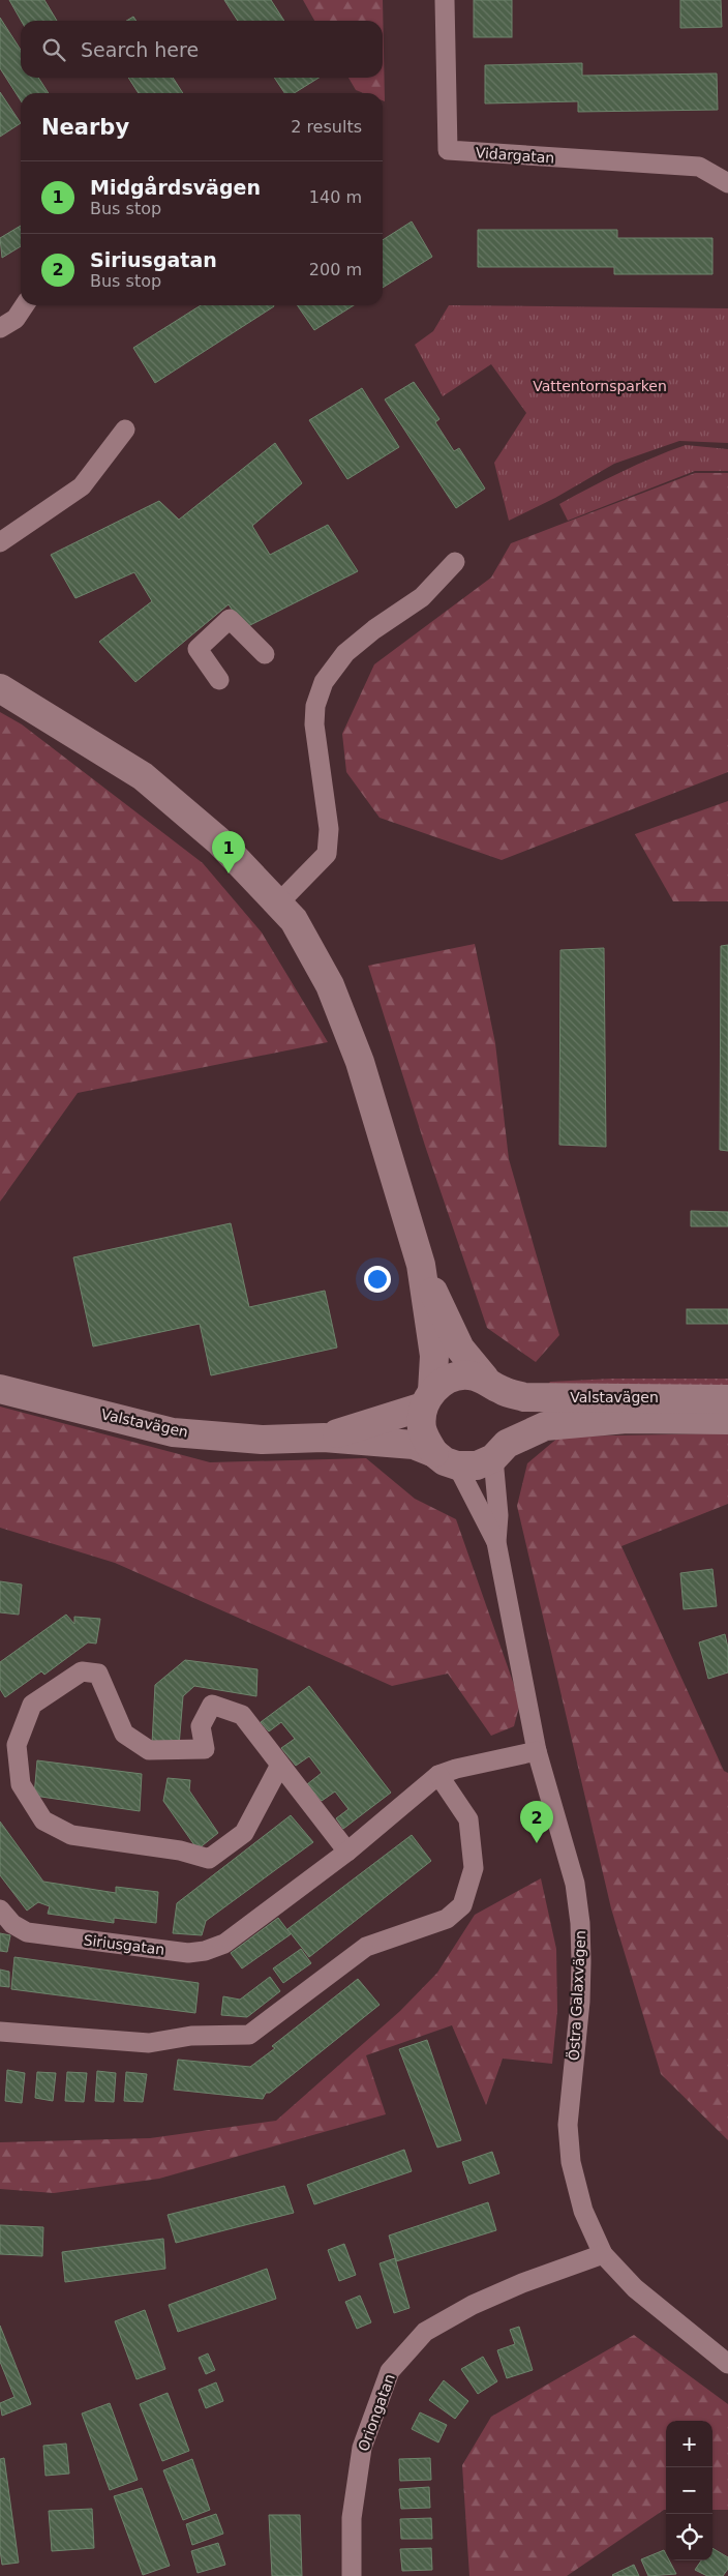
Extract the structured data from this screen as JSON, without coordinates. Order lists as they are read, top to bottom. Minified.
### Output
{"streets":{"street":["Vidargatan","Valstavägen","Siriusgatan","Östra Galaxvägen","Oriongatan"]},"crossings":[["Valstavägen","Östra Galaxvägen"],["Siriusgatan","Östra Galaxvägen"],["Östra Galaxvägen","Oriongatan"]],"parks":["Vattentornsparken"],"page":{"search":"Search here","heading":["Nearby","2 results"],"list":[{"mark":"1","name":"Midgårdsvägen","note":"Bus stop","value":"140 m"},{"mark":"2","name":"Siriusgatan","note":"Bus stop","value":"200 m"}],"pins":["1","2"],"map_buttons":["+","−"]}}
